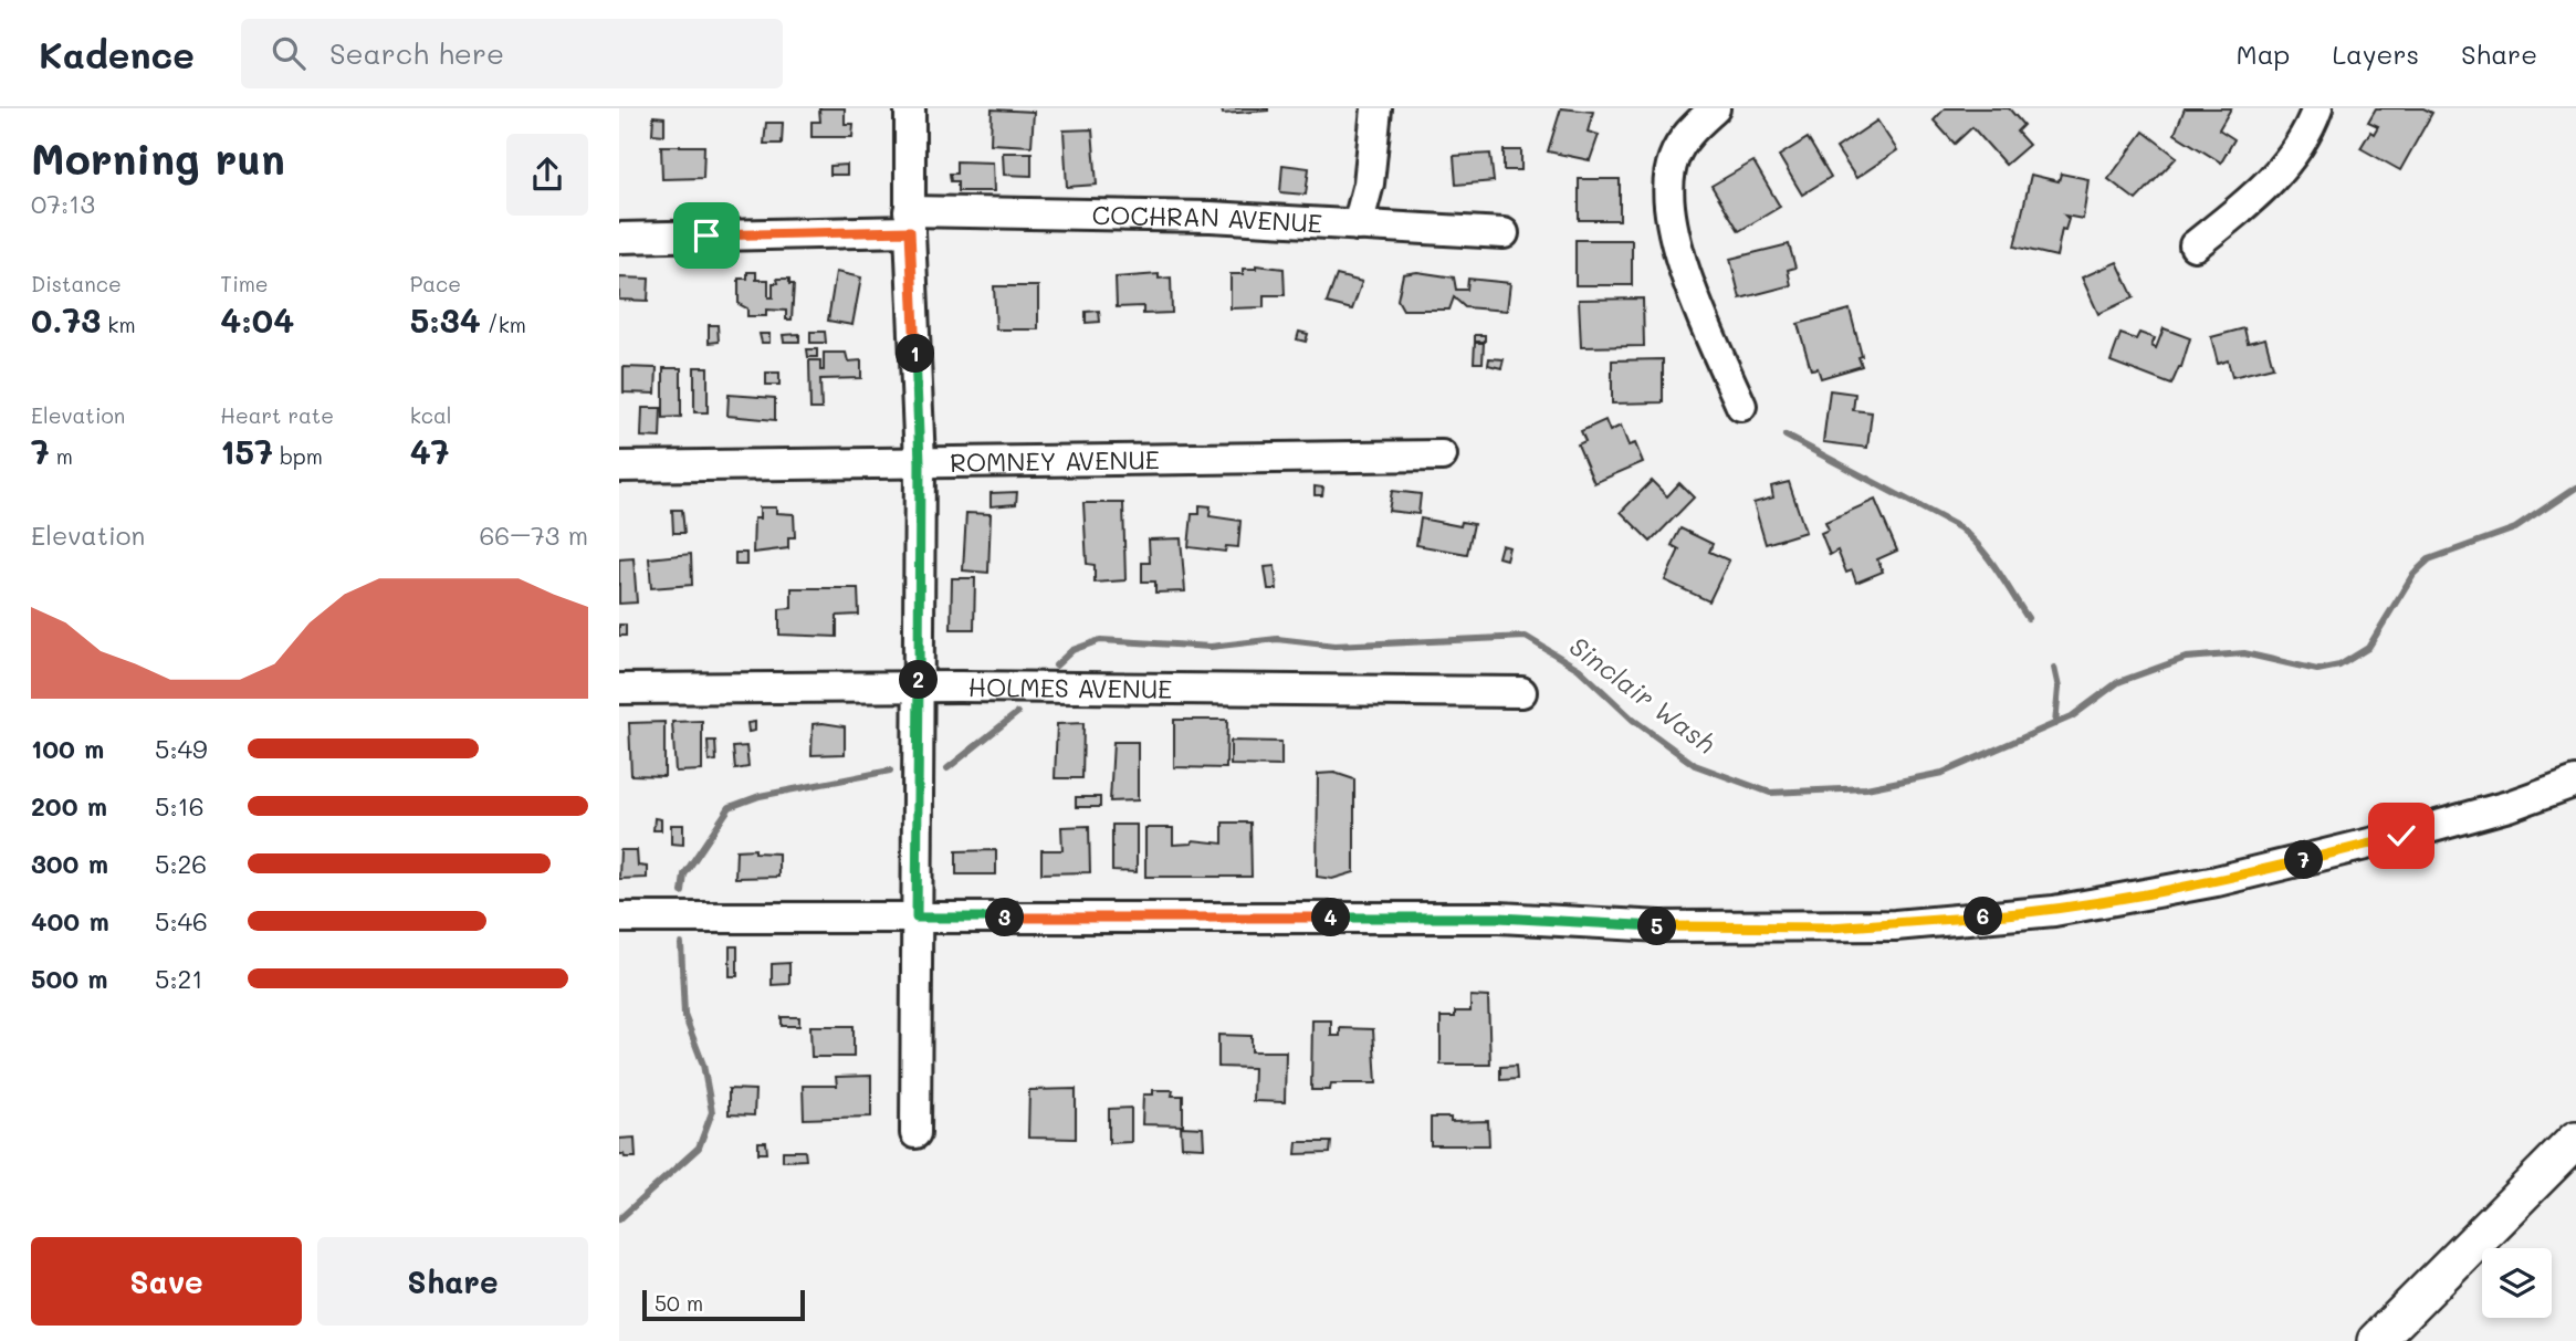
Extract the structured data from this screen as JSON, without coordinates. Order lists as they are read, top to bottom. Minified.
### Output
{"streets":{"street":["COCHRAN AVENUE","ROMNEY AVENUE","HOLMES AVENUE"]},"water":["Sinclair Wash"],"scale_bar":"50 m","page":{"header":"Kadence","search":"Search here","nav":["Map","Layers","Share"],"heading":["Morning run","07:13"],"stats":[["Distance","0.73 km"],["Time","4:04"],["Pace","5:34 /km"],["Elevation","7 m"],["Heart rate","157 bpm"],["kcal","47"]],"pins":["1","2","7","6","3","4","5"],"chart":["Elevation","66–73 m"],"list":[{"name":"100 m","note":"5:49"},{"name":"200 m","note":"5:16"},{"name":"300 m","note":"5:26"},{"name":"400 m","note":"5:46"},{"name":"500 m","note":"5:21"}],"buttons":["Save","Share"],"scale":"50 m"}}
